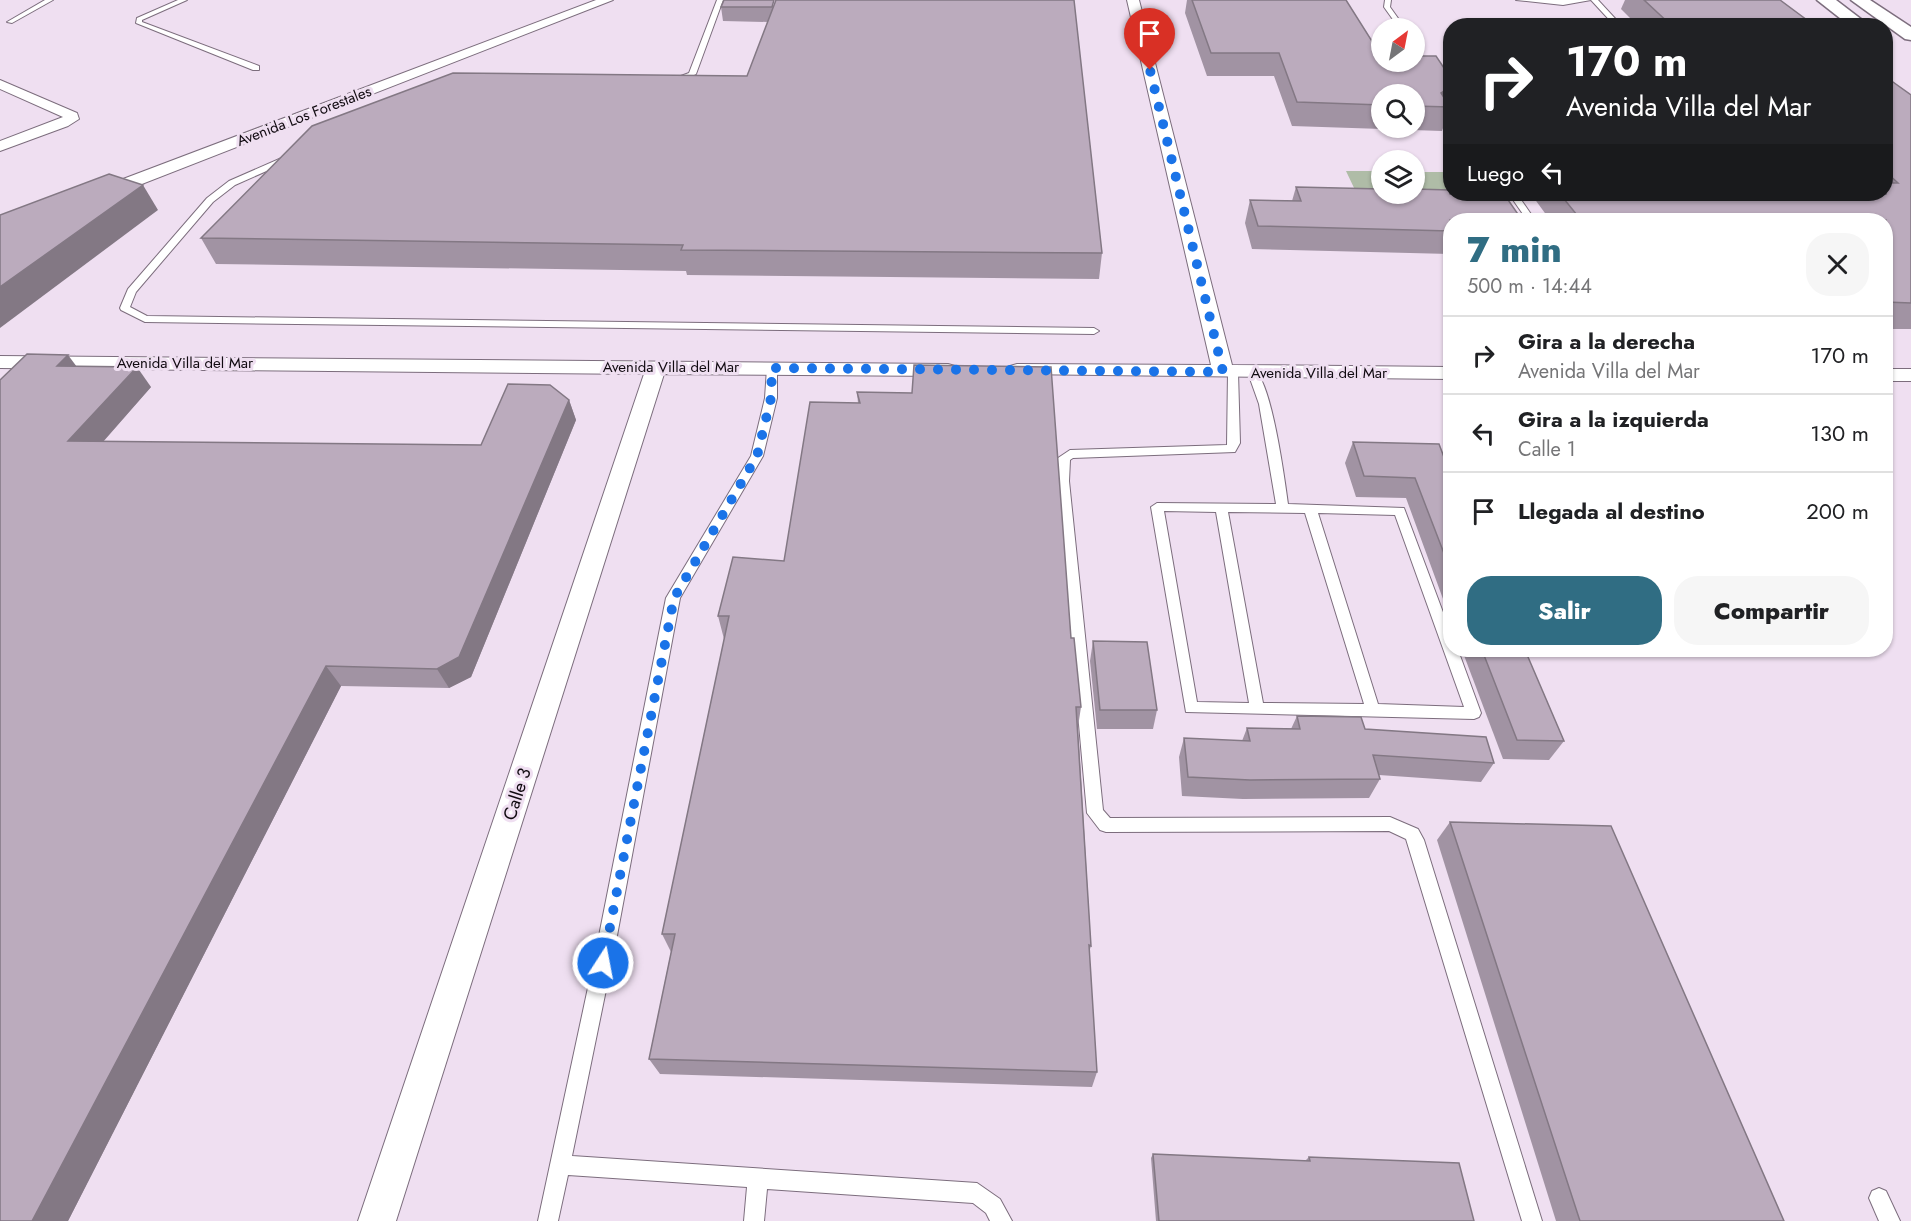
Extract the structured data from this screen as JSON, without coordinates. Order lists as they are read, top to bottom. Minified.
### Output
{"streets":{"street":["Avenida Los Forestales","Avenida Villa del Mar","Calle 3"]},"crossings":[["Avenida Villa del Mar","Calle 3"]],"north":"top right","page":{"turn":["170 m","Avenida Villa del Mar"],"then":"Luego","heading":["7 min","500 m · 14:44"],"list":[{"name":"Gira a la derecha","note":"Avenida Villa del Mar","value":"170 m"},{"name":"Gira a la izquierda","note":"Calle 1","value":"130 m"},{"name":"Llegada al destino","value":"200 m"}],"buttons":["Salir","Compartir"]}}
